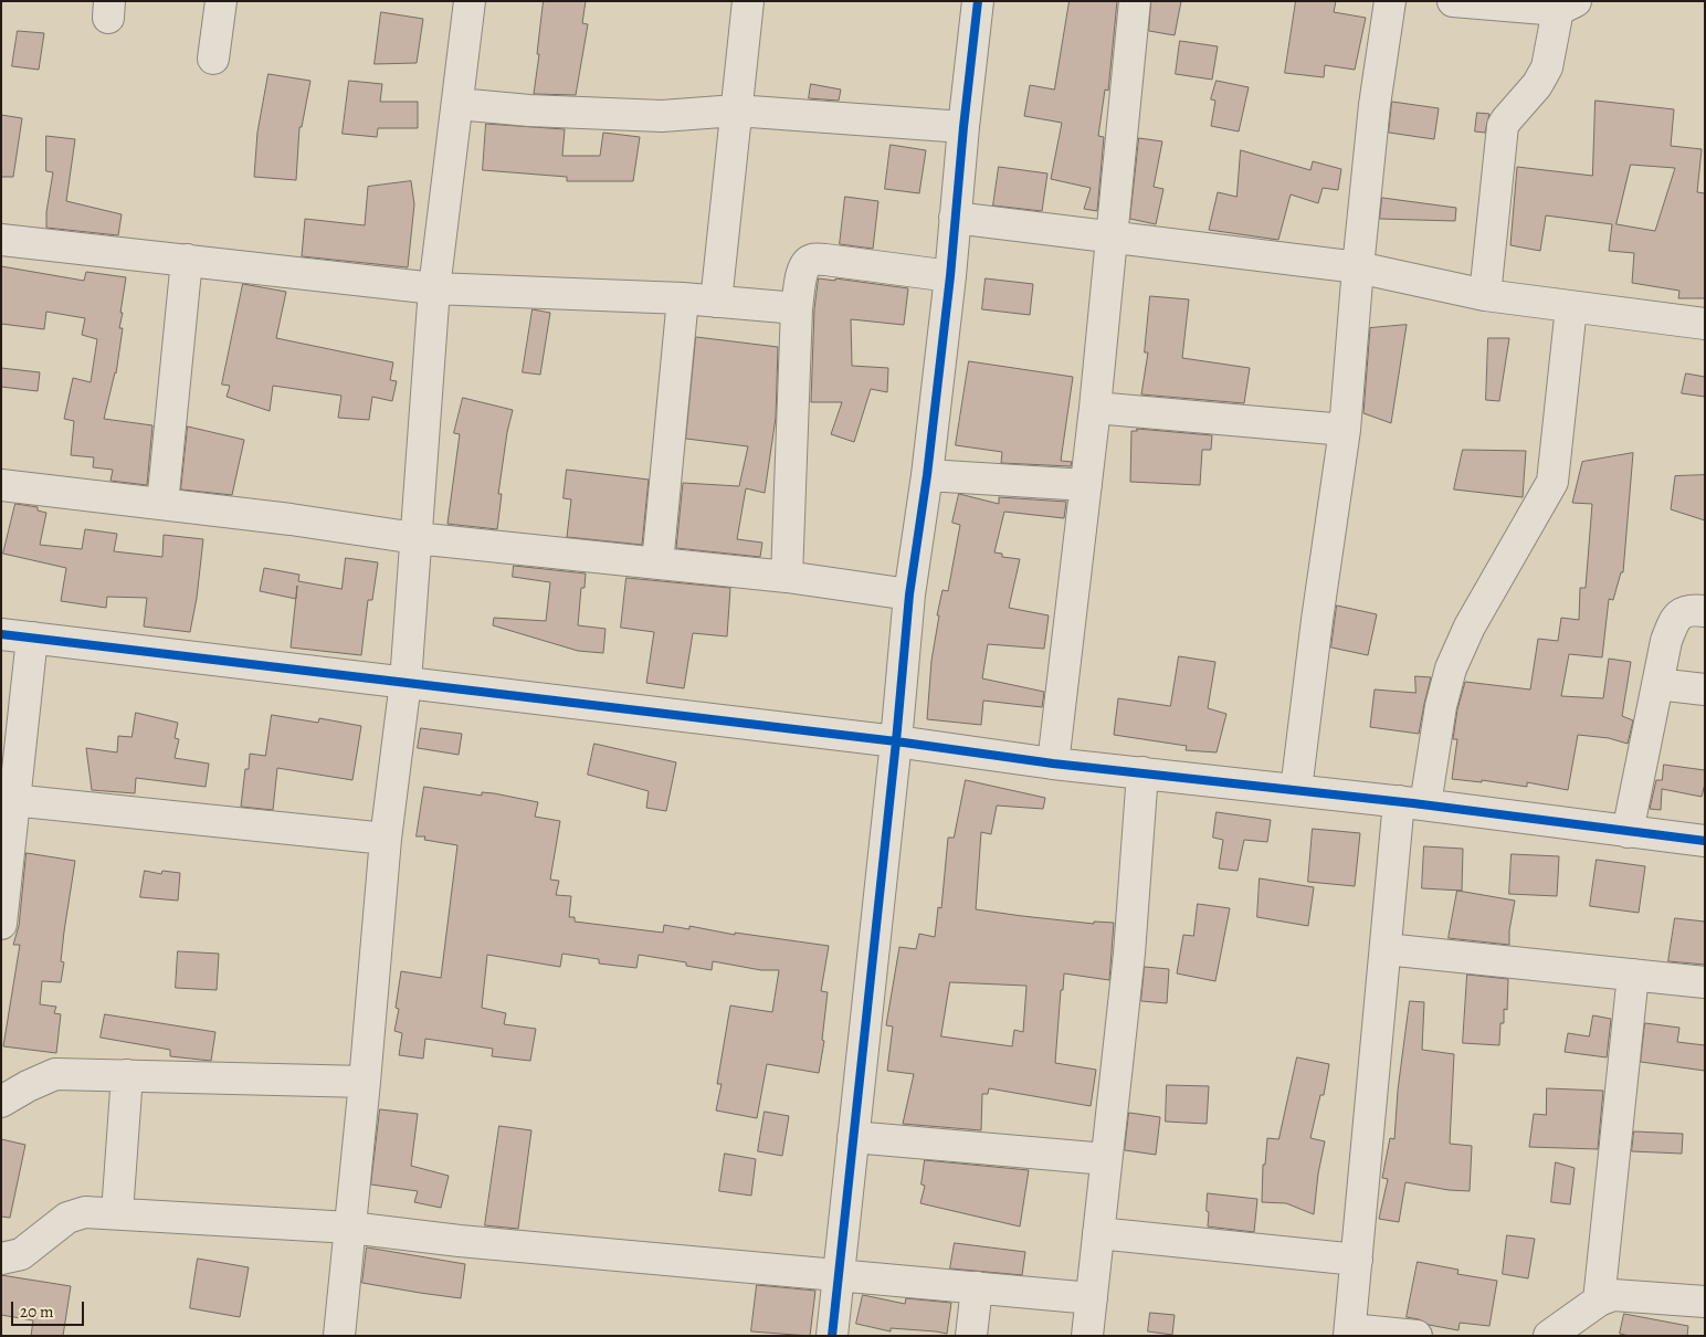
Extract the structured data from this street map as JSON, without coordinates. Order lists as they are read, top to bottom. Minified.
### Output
{"scale_bar":"20 m"}
